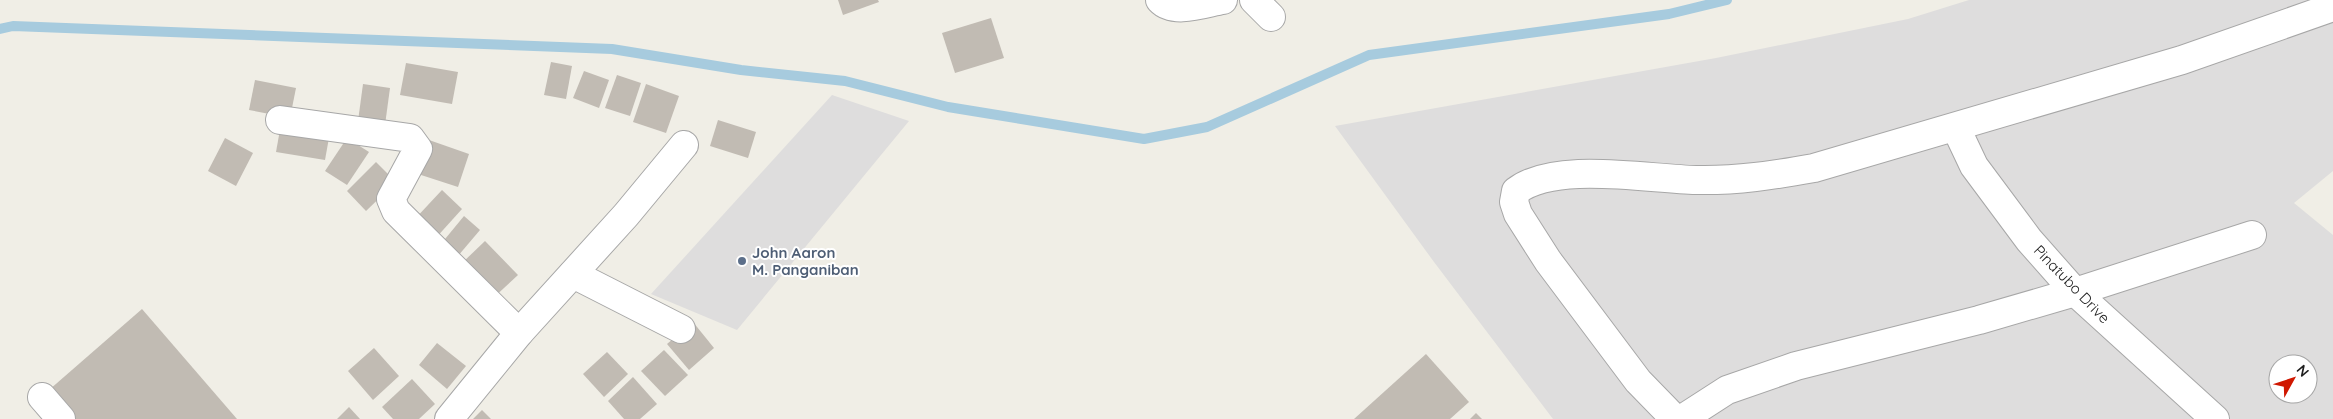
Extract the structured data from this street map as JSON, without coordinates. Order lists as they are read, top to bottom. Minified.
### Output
{"streets":{"street":["Pinatubo Drive"]},"places":["John Aaron M. Panganiban"],"north":"top right"}
